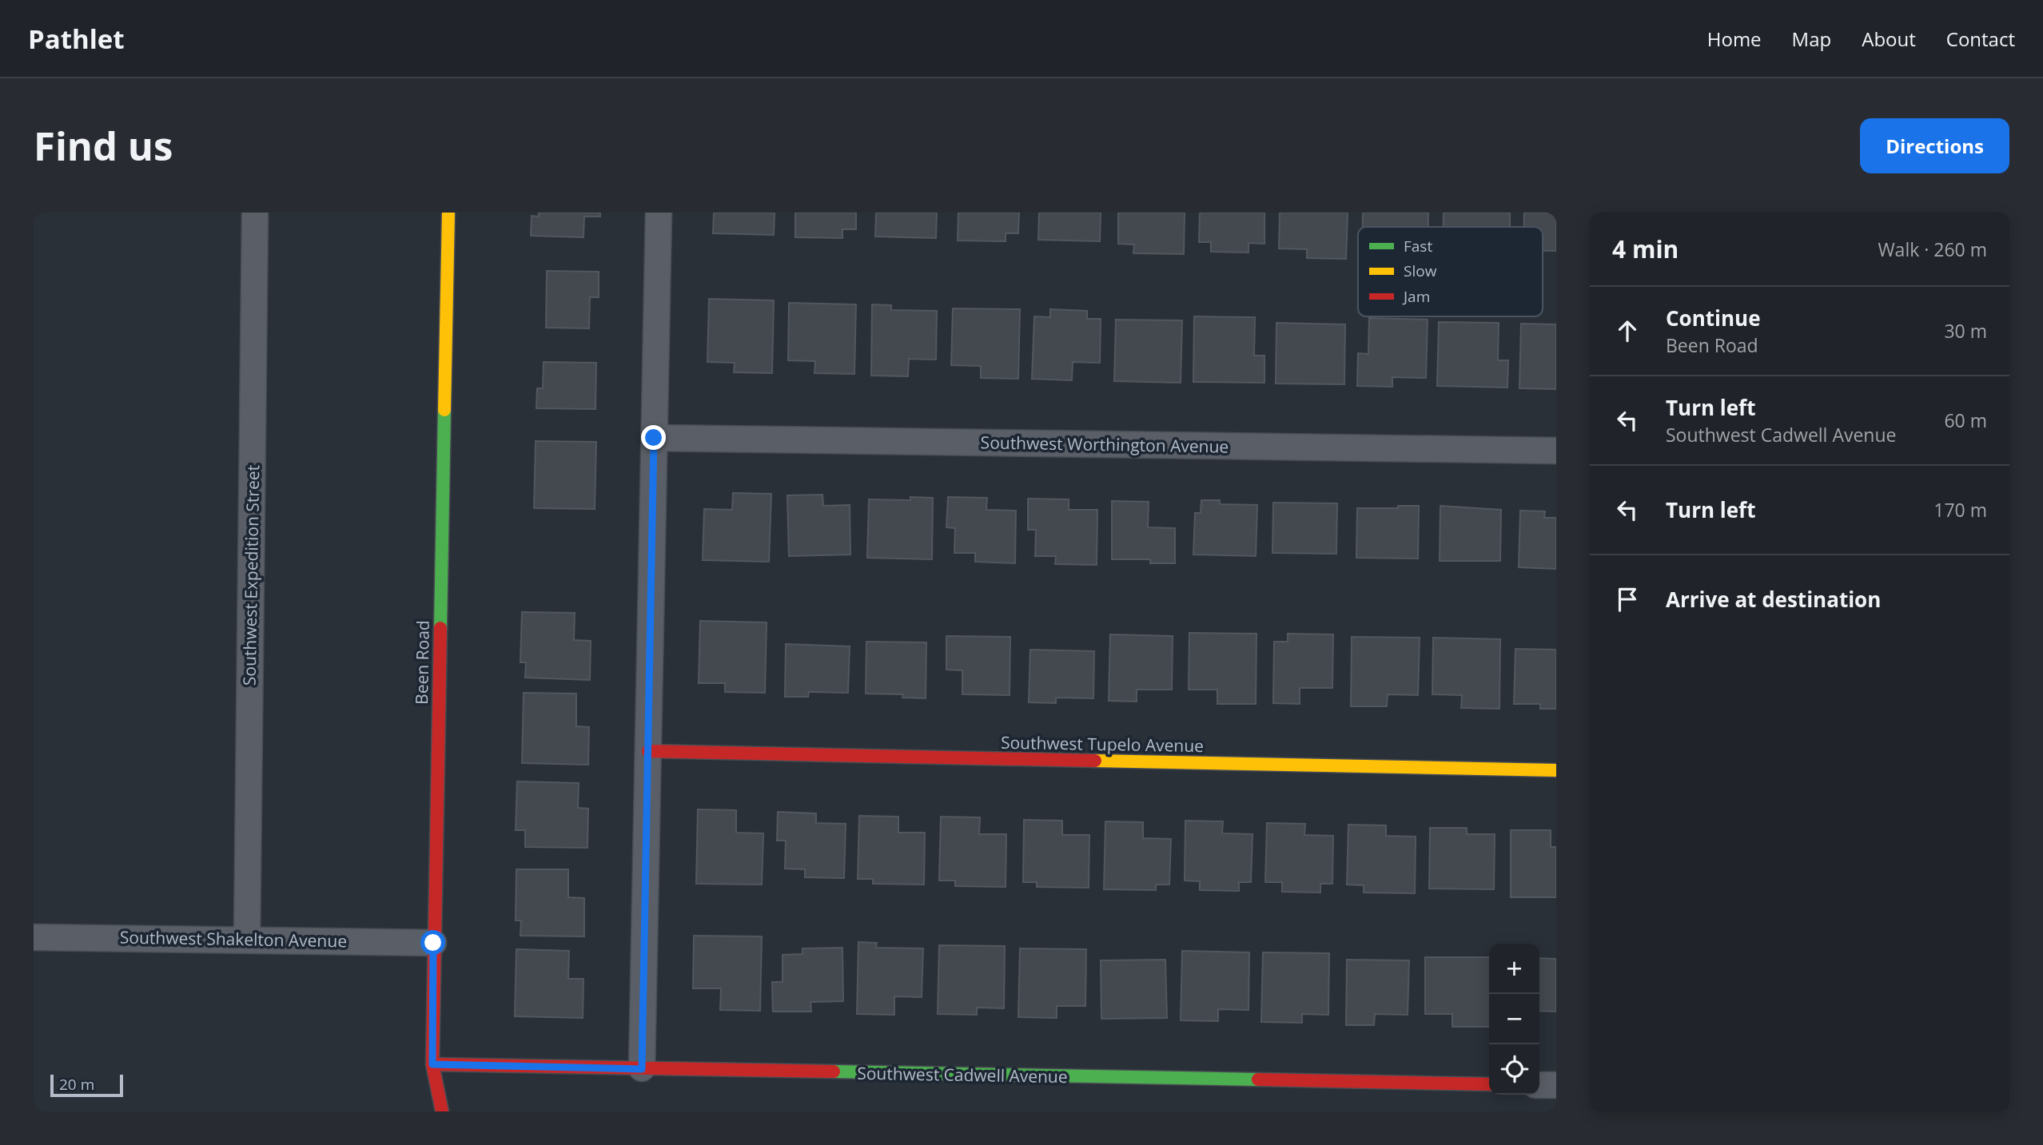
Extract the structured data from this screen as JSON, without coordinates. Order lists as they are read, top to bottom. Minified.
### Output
{"streets":{"street":["Southwest Worthington Avenue","Southwest Expedition Street","Been Road","Southwest Tupelo Avenue","Southwest Shakelton Avenue","Southwest Cadwell Avenue"]},"crossings":[["Southwest Expedition Street","Southwest Shakelton Avenue"],["Been Road","Southwest Shakelton Avenue"],["Been Road","Southwest Cadwell Avenue"]],"legend":["Fast","Slow","Jam"],"scale_bar":"20 m","page":{"header":"Pathlet","nav":["Home","Map","About","Contact"],"buttons":"Directions","title":"Find us","heading":["4 min","Walk · 260 m"],"list":[["Continue","Been Road","30 m"],["Turn left","Southwest Cadwell Avenue","60 m"],["Turn left","170 m"],"Arrive at destination"],"map_buttons":["+","−"],"scale":"20 m"}}
